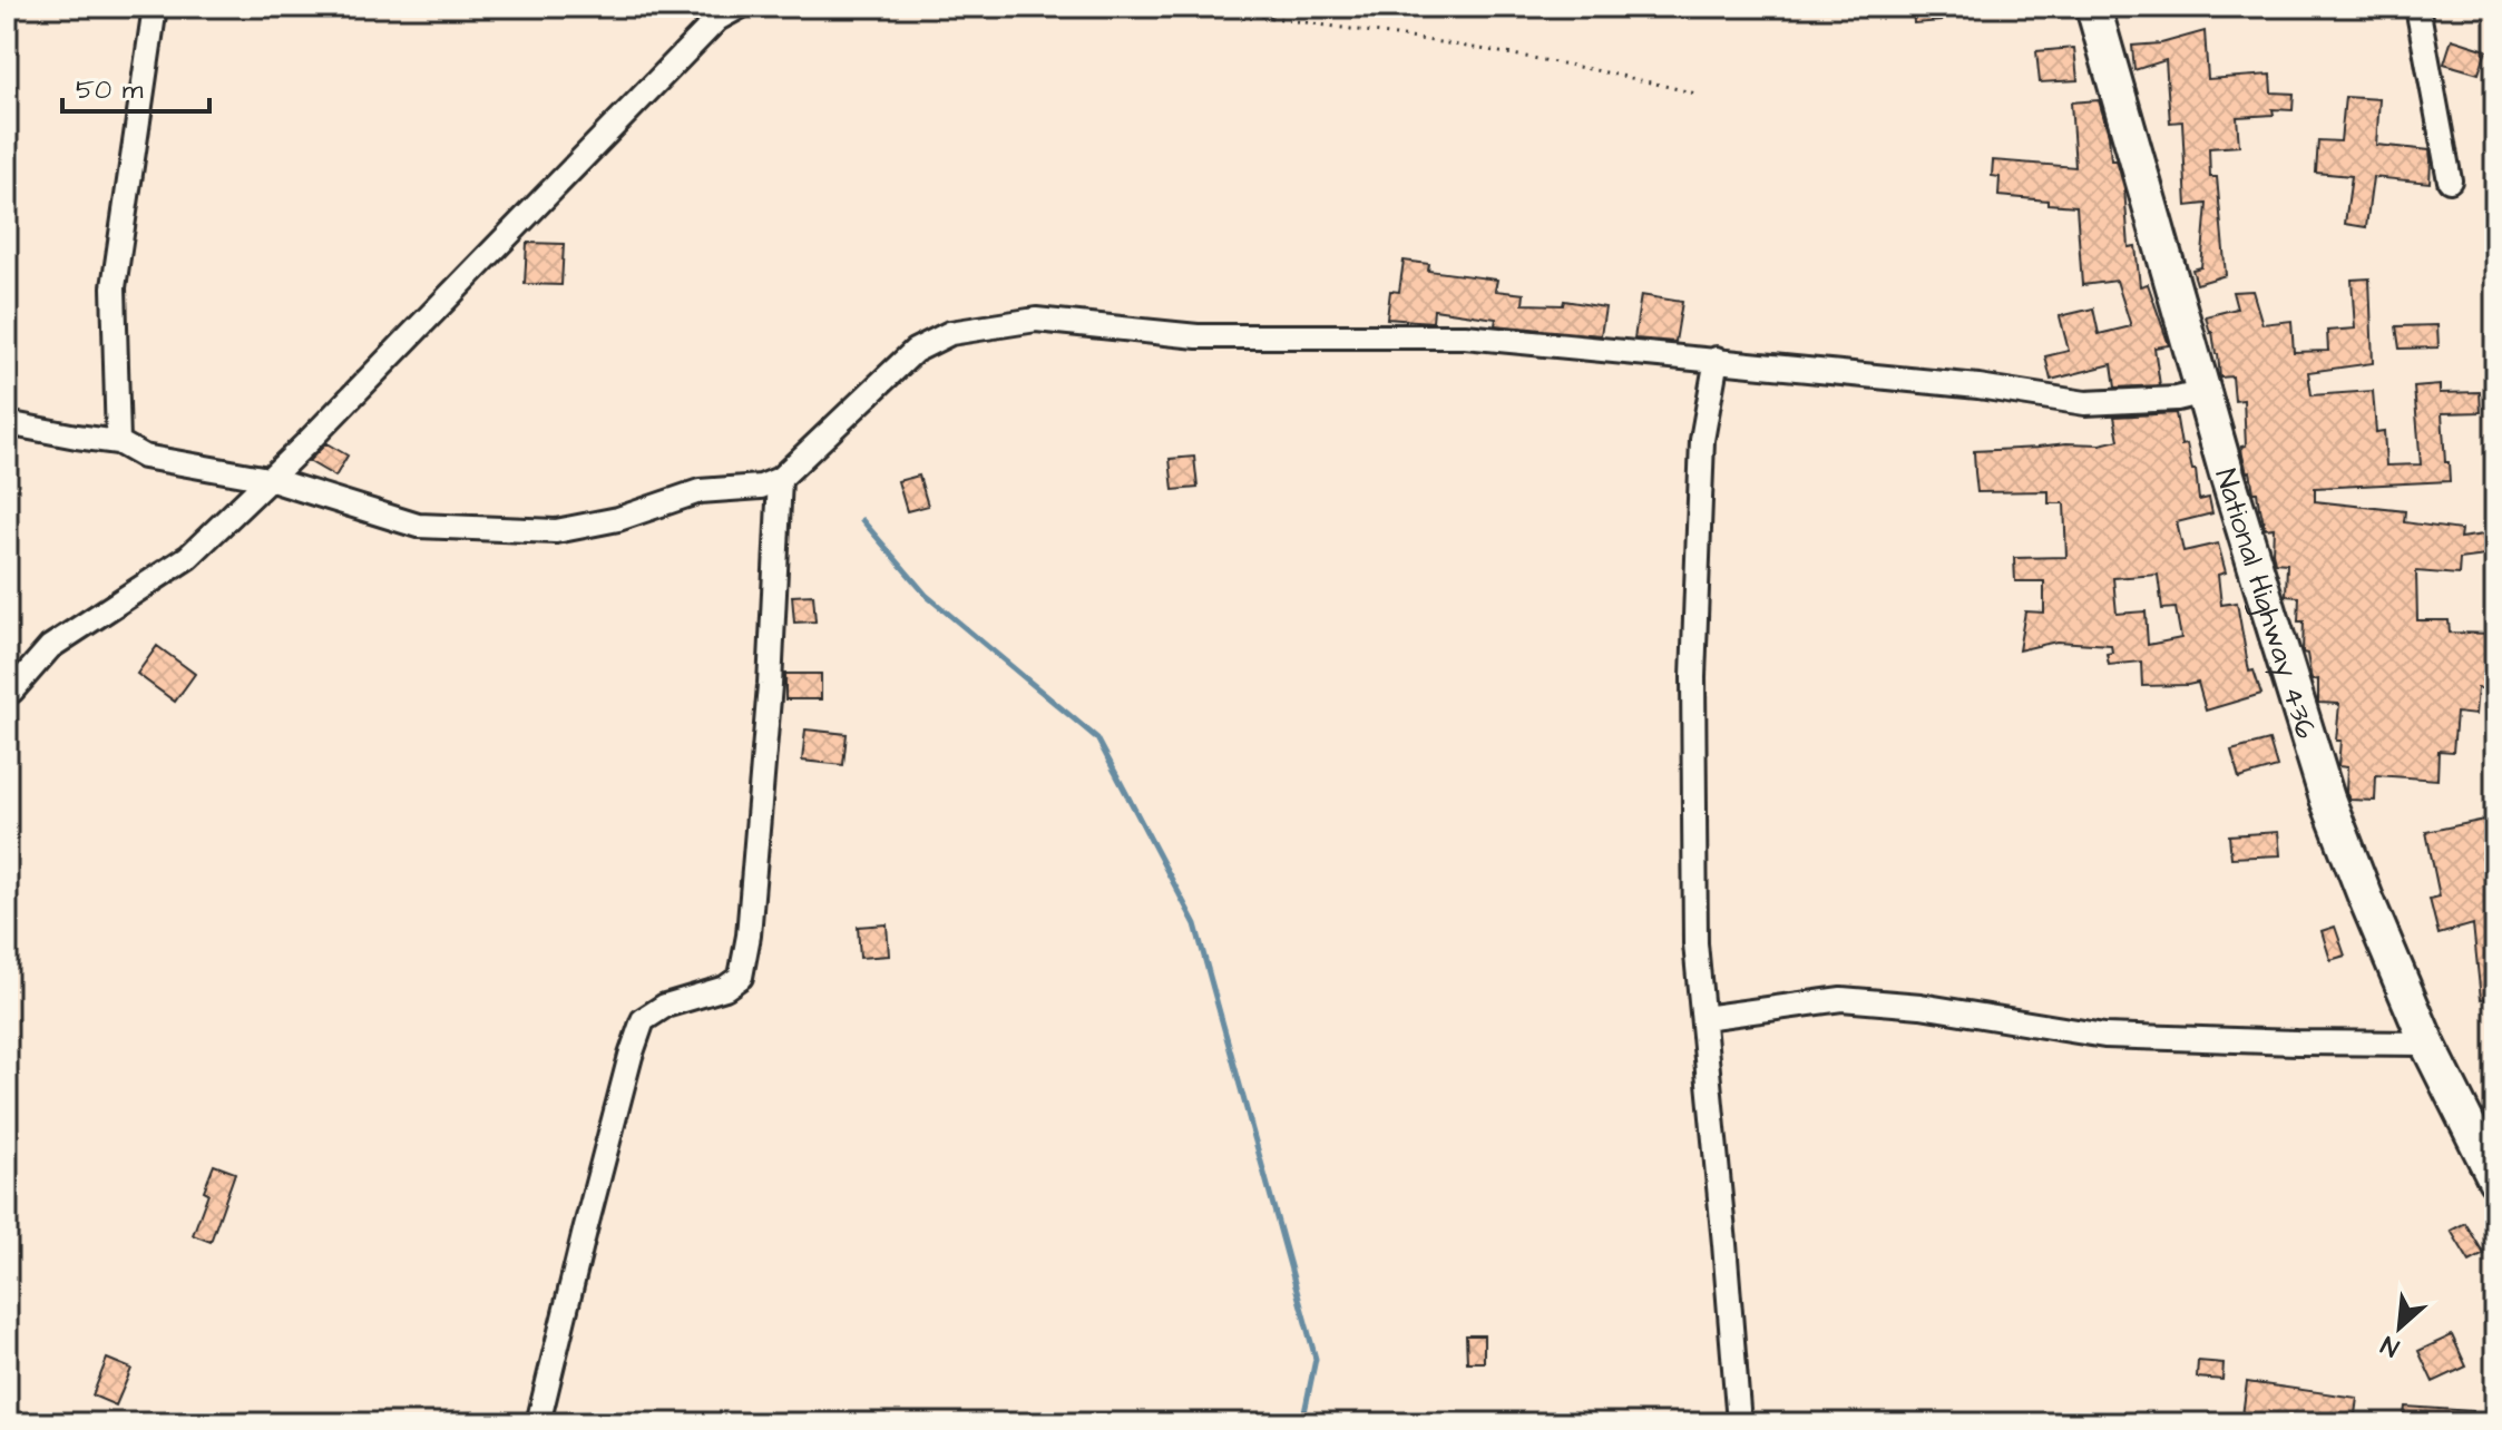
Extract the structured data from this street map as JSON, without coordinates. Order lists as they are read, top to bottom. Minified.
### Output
{"streets":{"main road":["National Highway 436"]},"scale_bar":"50 m","north":"bottom left"}
